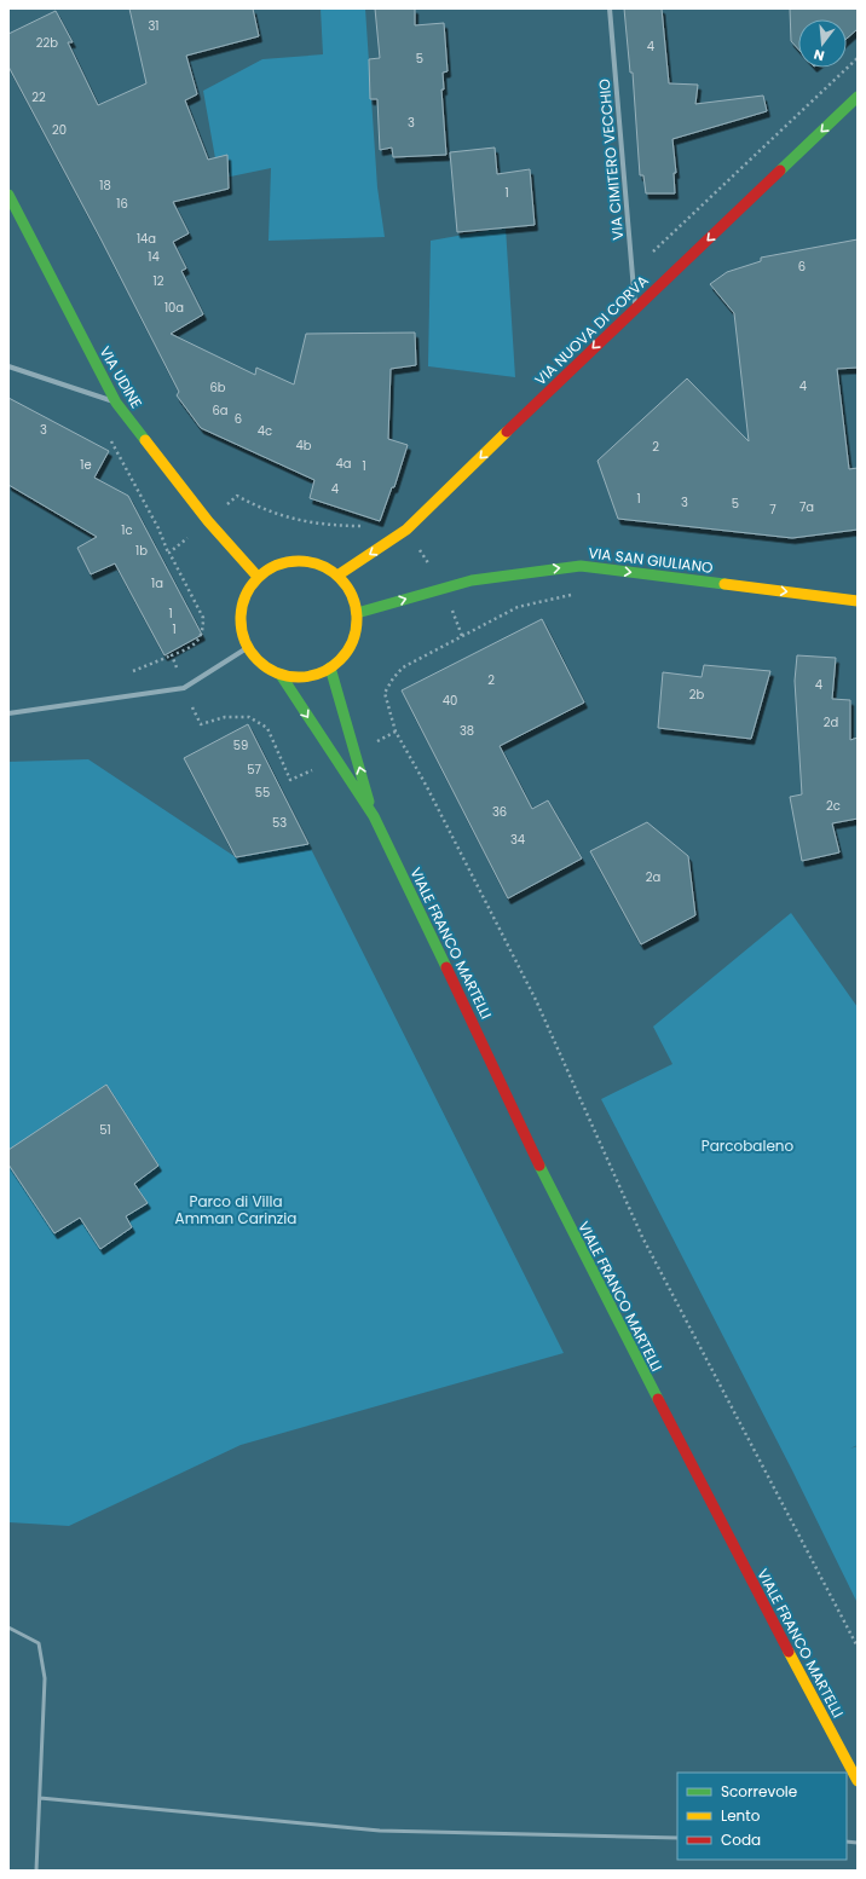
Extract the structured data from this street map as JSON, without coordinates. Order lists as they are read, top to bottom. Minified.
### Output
{"streets":{"main road":["VIA NUOVA DI CORVA","VIA UDINE","VIA SAN GIULIANO","VIALE FRANCO MARTELLI"],"street":["VIA CIMITERO VECCHIO"]},"crossings":[["VIA CIMITERO VECCHIO","VIA NUOVA DI CORVA"],["VIA NUOVA DI CORVA","VIA UDINE"],["VIA NUOVA DI CORVA","VIA SAN GIULIANO"],["VIA NUOVA DI CORVA","VIALE FRANCO MARTELLI"],["VIA UDINE","VIA SAN GIULIANO"],["VIA UDINE","VIALE FRANCO MARTELLI"],["VIA SAN GIULIANO","VIALE FRANCO MARTELLI"]],"one_way":["VIA NUOVA DI CORVA","VIA SAN GIULIANO"],"parks":["Parcobaleno","Parco di Villa Amman Carinzia"],"house_numbers":["31","22b","4","5","22","3","20","18","1","16","14a","14","6","12","10a","4","6b","6a","6","3","4c","4b","2","4a","1e","1","4","1","3","5","7a","7","1c","1b","1a","1","1","2","4","2b","40","2d","38","59","57","55","2c","36","53","34","2a","51"],"legend":["Scorrevole","Lento","Coda"],"north":"bottom"}
